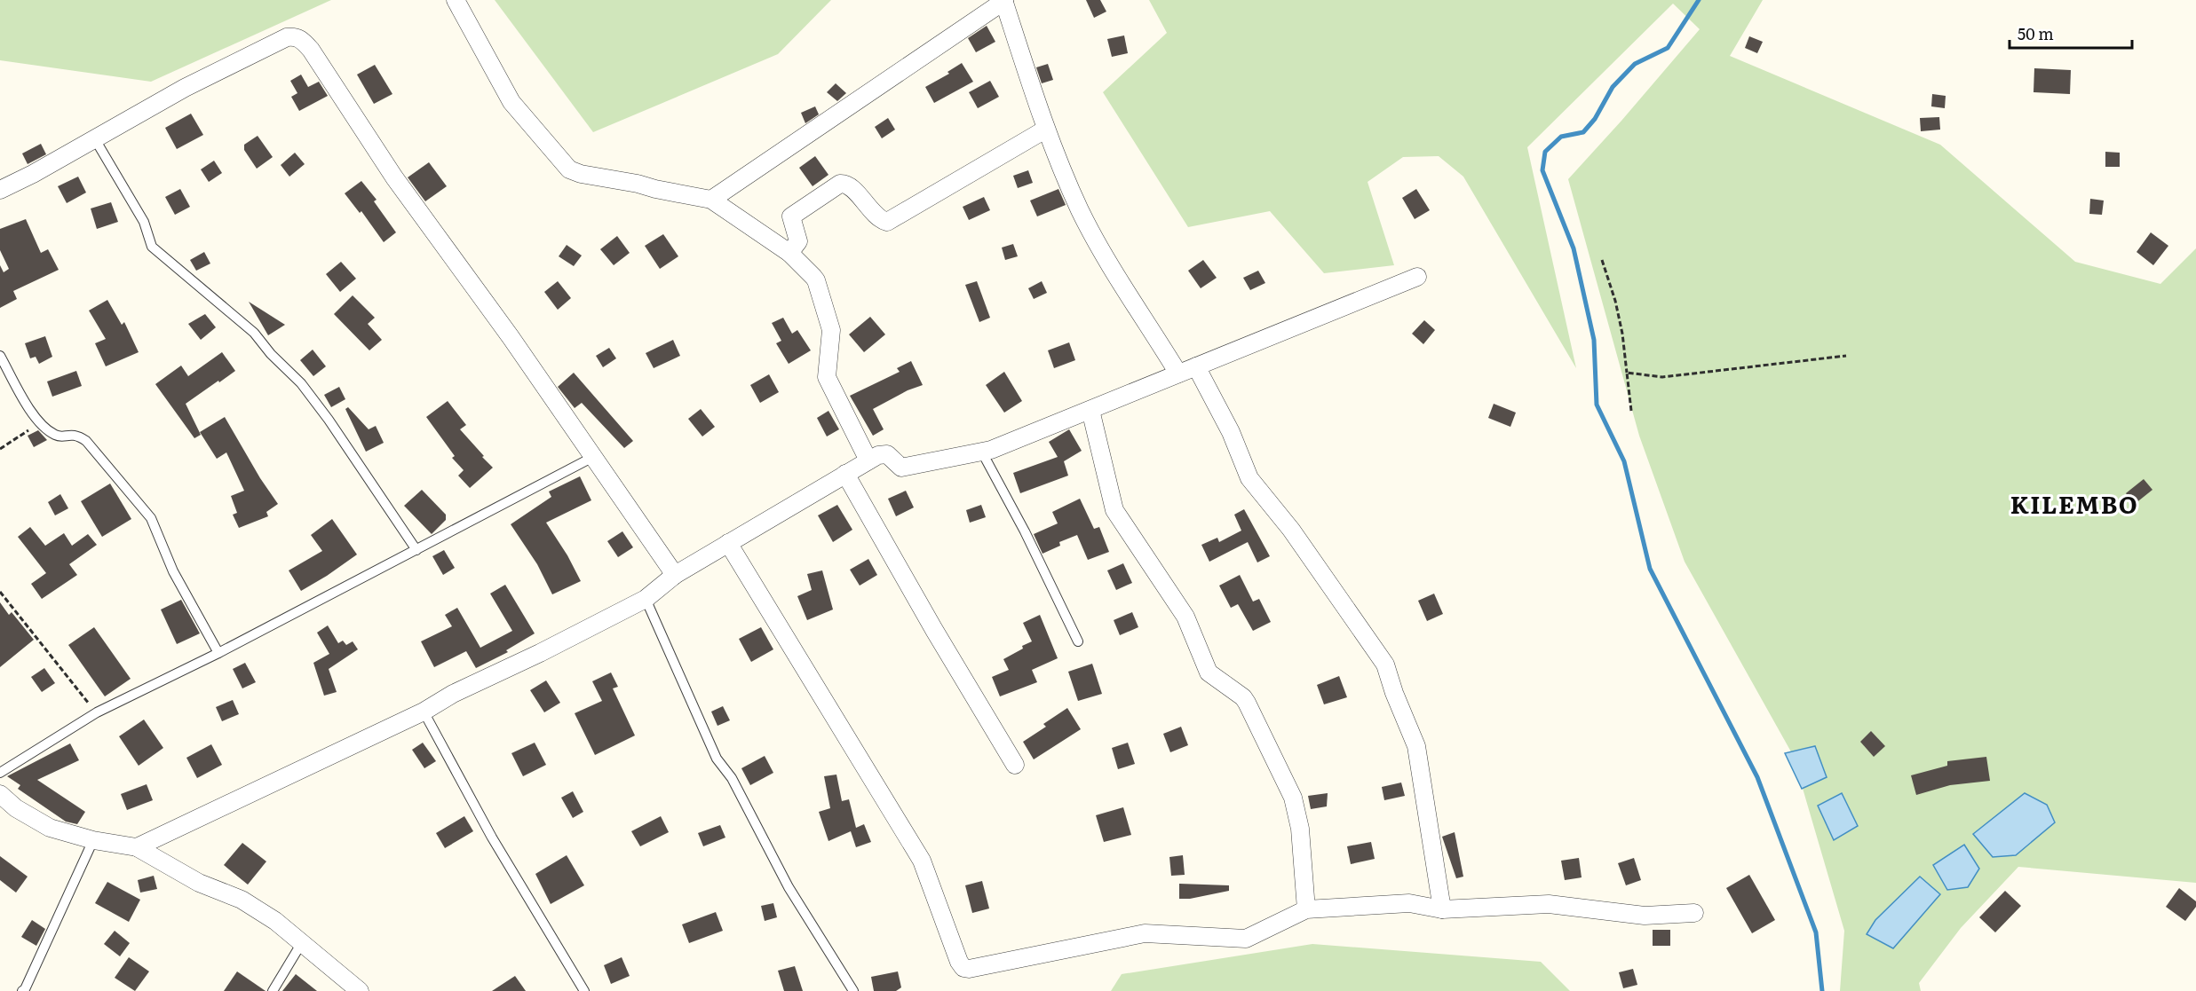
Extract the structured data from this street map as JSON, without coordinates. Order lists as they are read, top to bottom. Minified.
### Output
{"districts":["KILEMBO"],"scale_bar":"50 m"}
